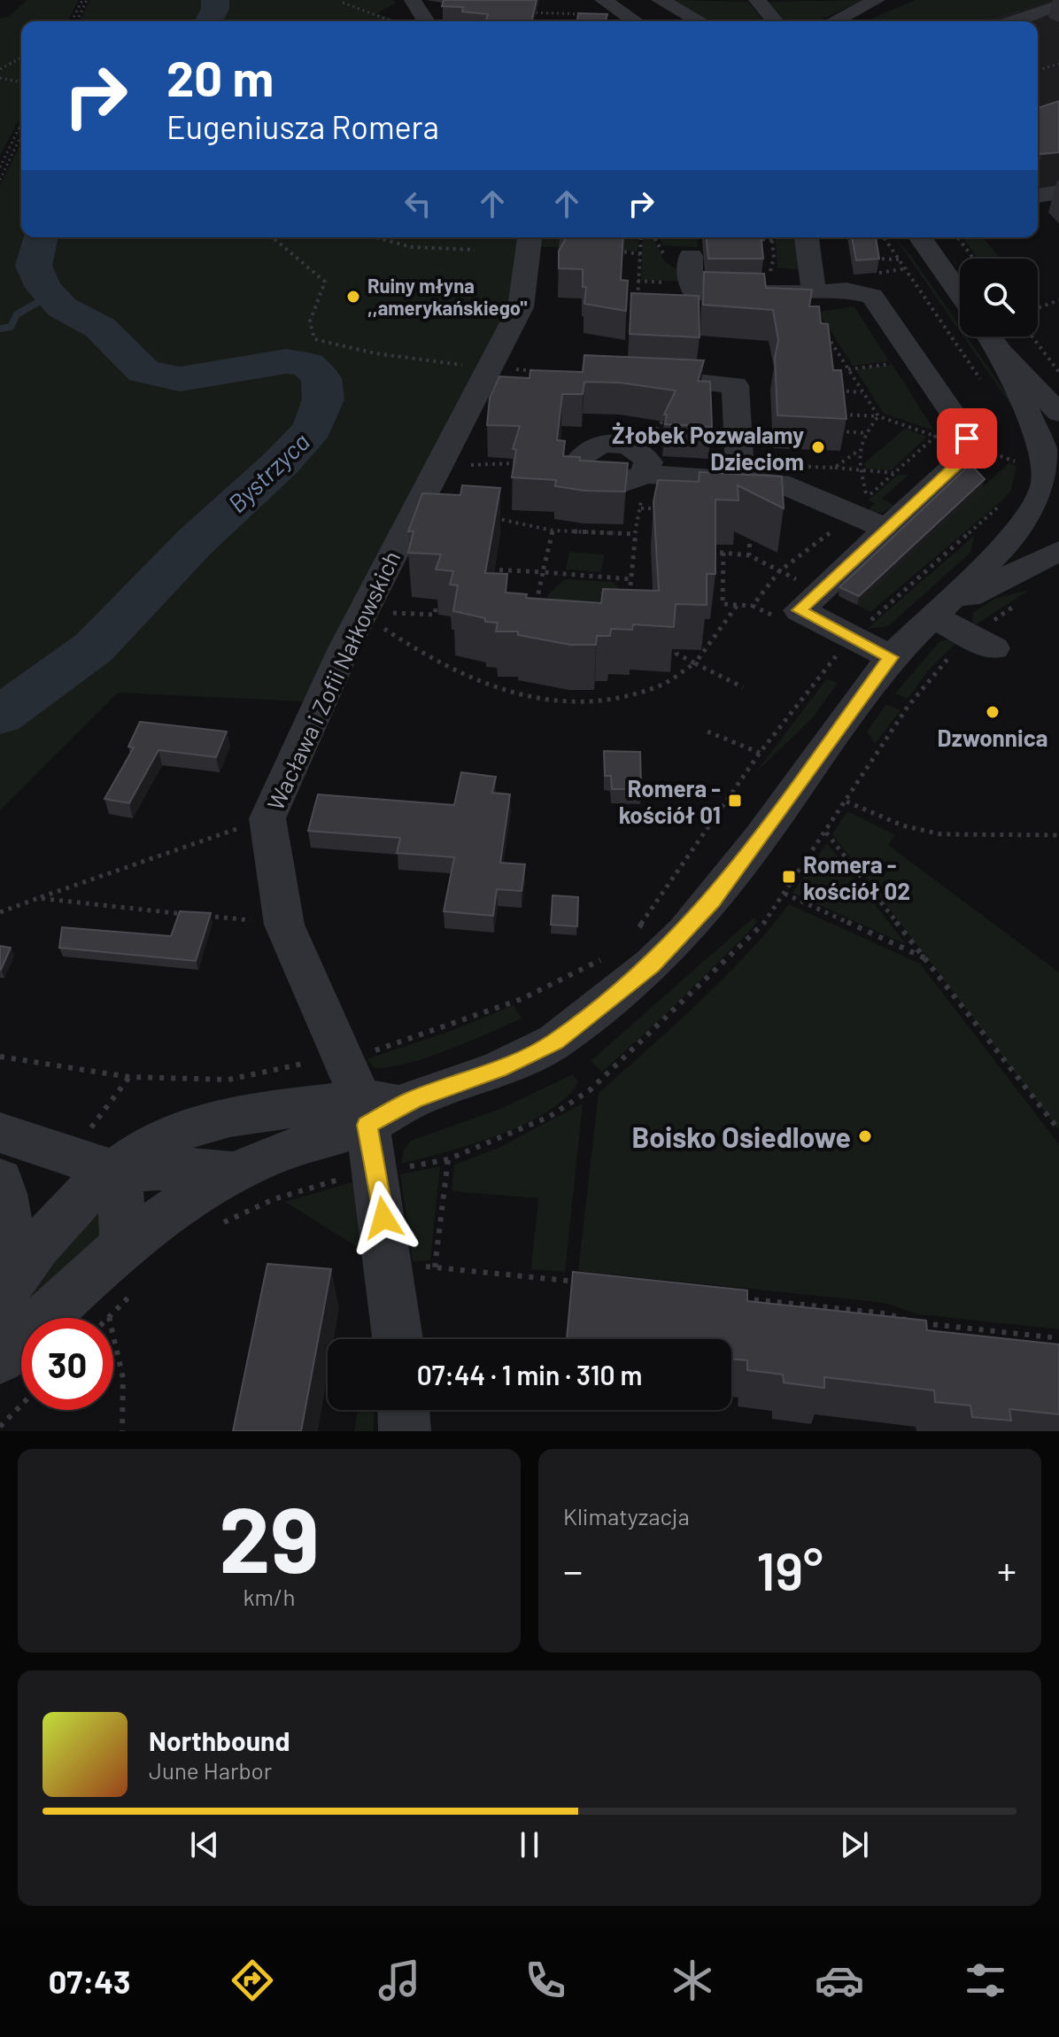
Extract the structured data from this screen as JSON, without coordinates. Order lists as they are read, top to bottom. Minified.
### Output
{"streets":{"street":["Wacława i Zofii Nałkowskich"]},"water":["Bystrzyca"],"places":{"other":["Ruiny młyna ,,amerykańskiego\"","Żłobek Pozwalamy Dzieciom","Dzwonnica","Boisko Osiedlowe"],"transit":["Romera - kościół 01","Romera - kościół 02"]},"page":{"turn":["20 m","Eugeniusza Romera"],"limit":"30","trip":"07:44 · 1 min · 310 m","tile":[["29","km/h"],"Klimatyzacja"],"heat":["−","19°","+"],"song":["Northbound","June Harbor"],"tabs":"07:43"}}
